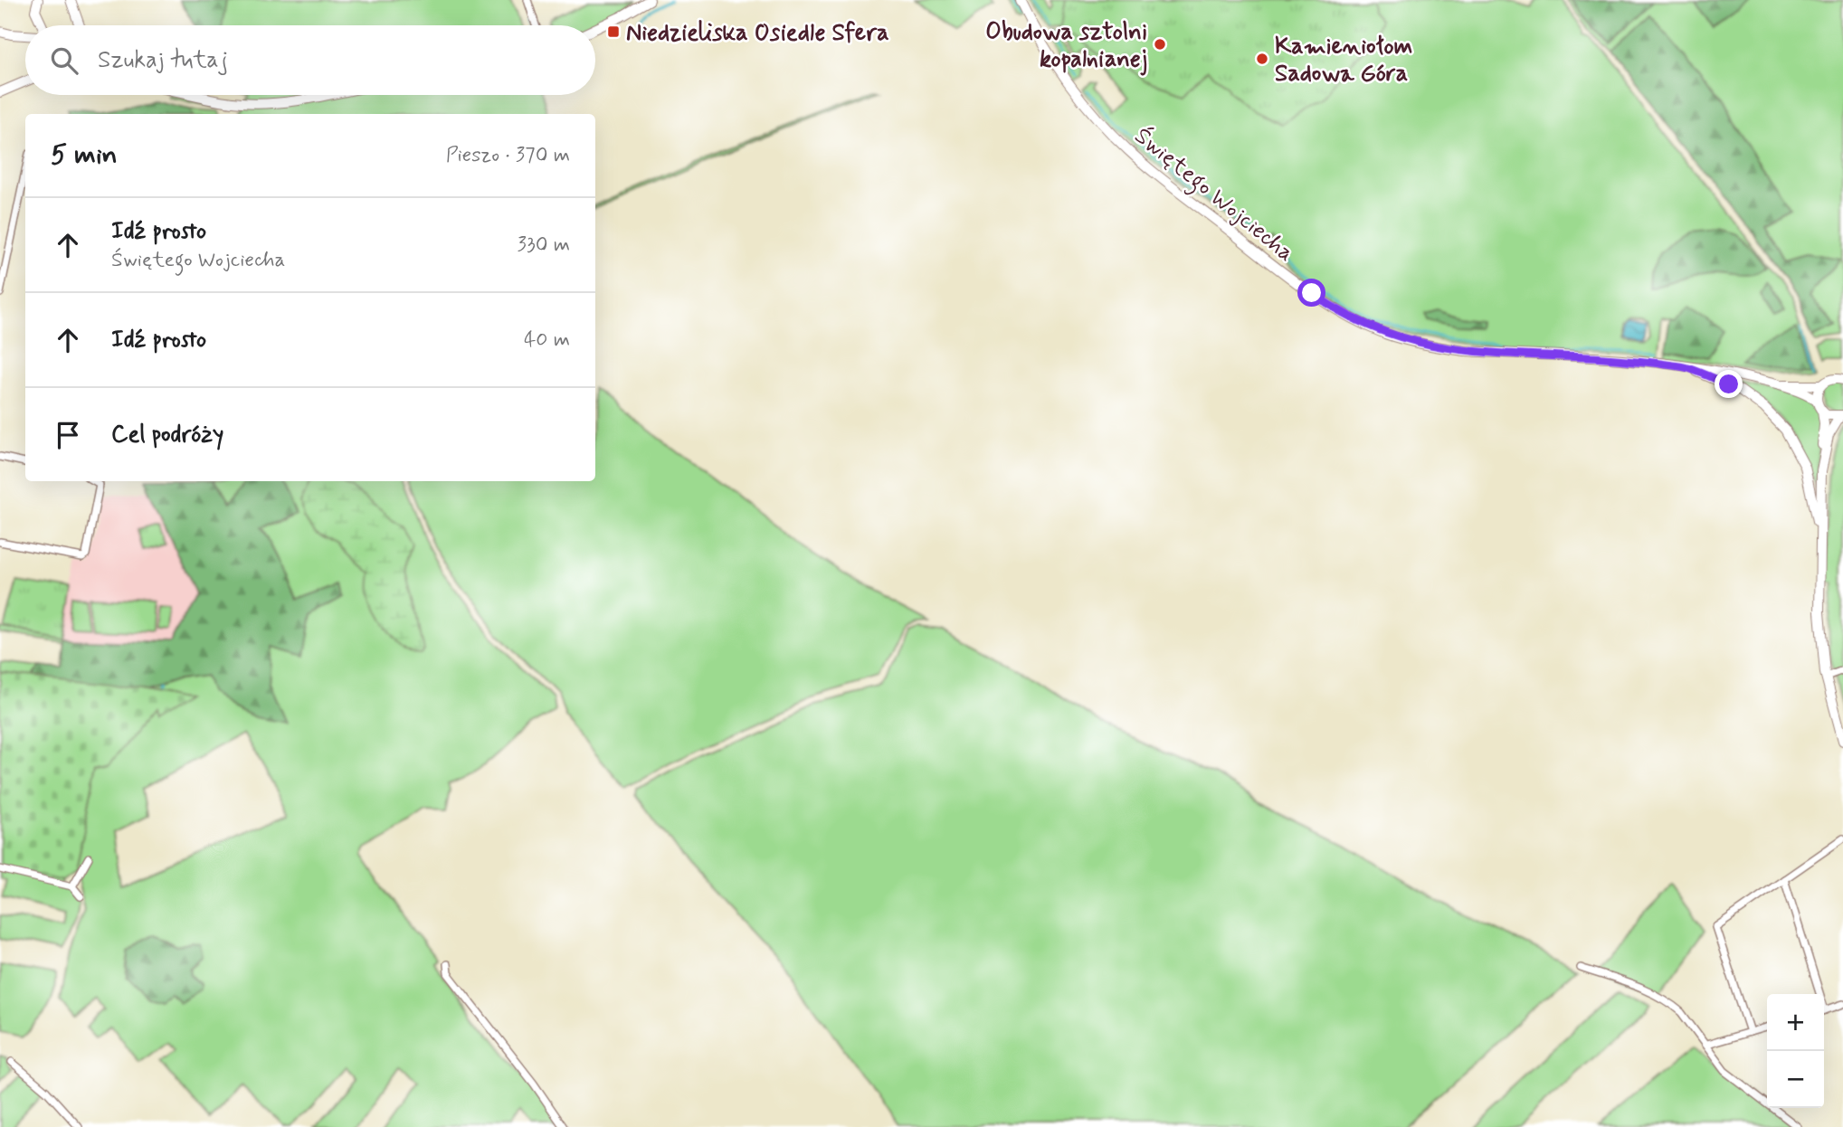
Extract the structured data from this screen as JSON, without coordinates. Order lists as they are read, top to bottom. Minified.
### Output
{"streets":{"street":["Świętego Wojciecha"]},"places":{"transit":["Niedzieliska Osiedle Sfera"],"other":["Obudowa sztolni kopalnianej","Kamieniołom Sadowa Góra"]},"page":{"search":"Szukaj tutaj","heading":["5 min","Pieszo · 370 m"],"list":[["Idź prosto","Świętego Wojciecha","330 m"],["Idź prosto","40 m"],"Cel podróży"],"map_buttons":["+","−"]}}
